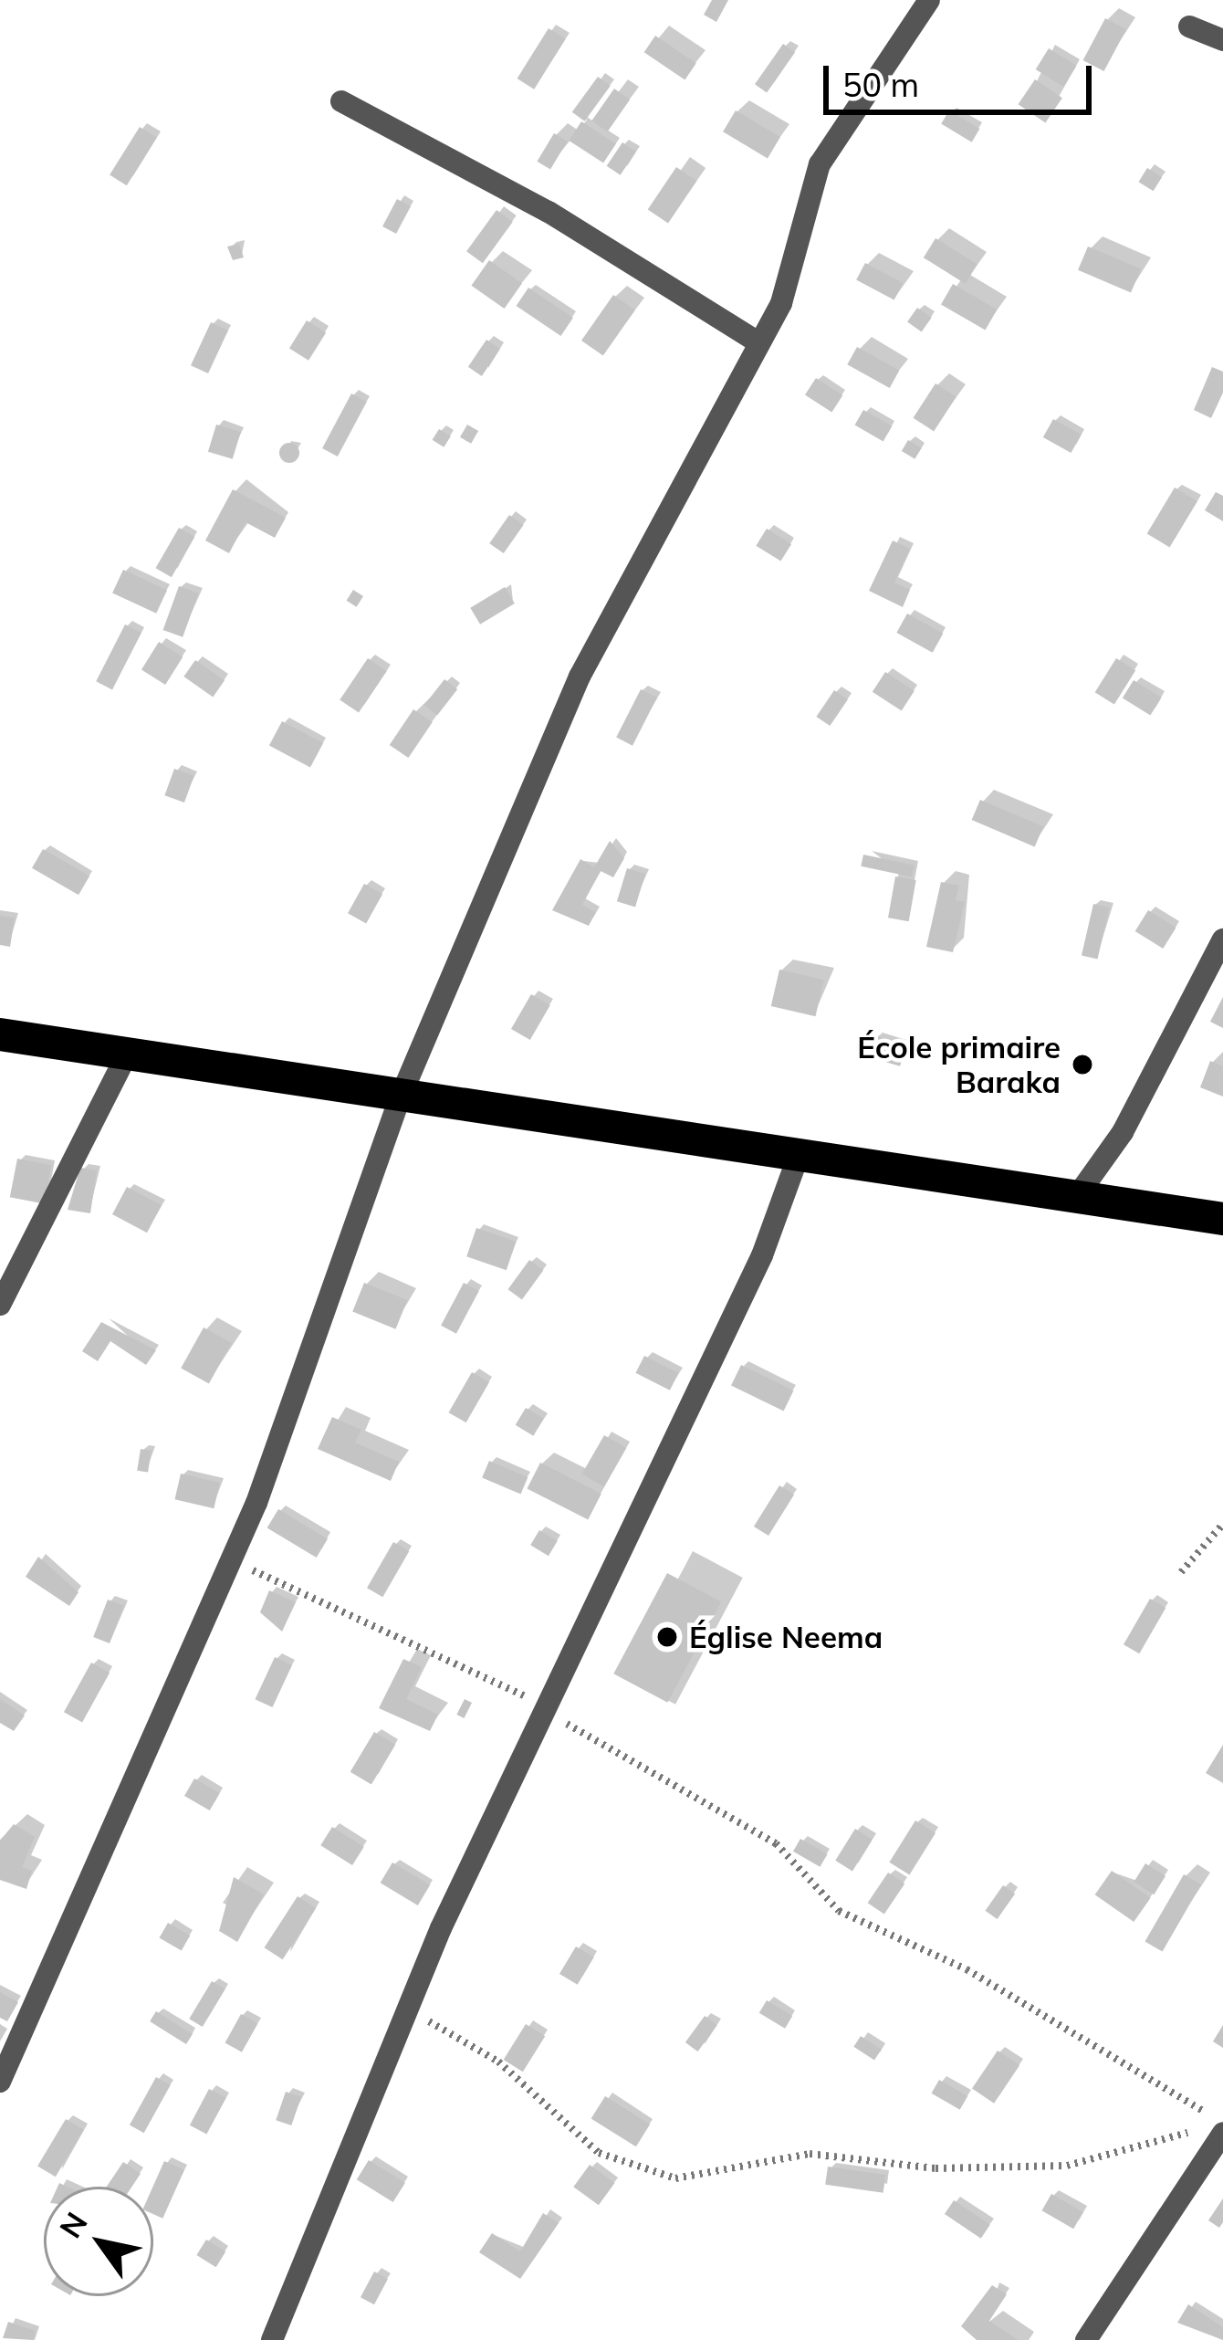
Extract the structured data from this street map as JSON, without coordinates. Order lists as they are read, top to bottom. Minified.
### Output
{"places":["École primaire Baraka","Église Neema"],"scale_bar":"50 m","north":"top left"}
